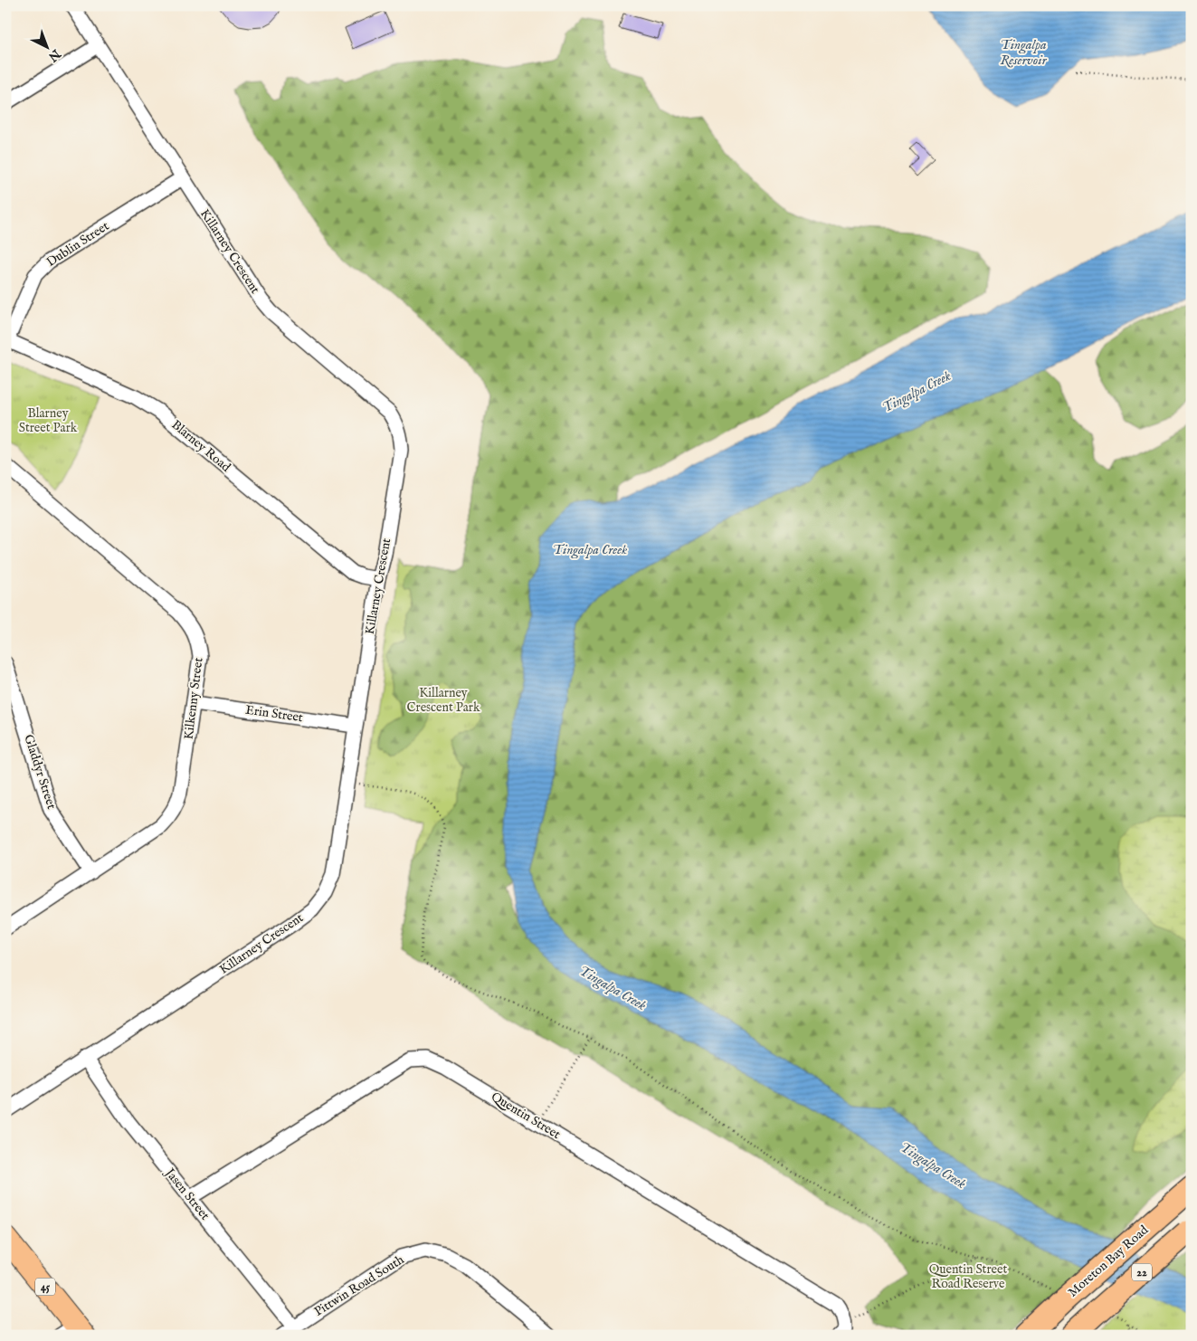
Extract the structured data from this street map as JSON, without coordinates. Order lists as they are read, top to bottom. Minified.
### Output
{"streets":{"highway":["Moreton Bay Road","22"],"main road":["45"],"street":["Dublin Street","Killarney Crescent","Blarney Road","Kilkenny Street","Erin Street","Gladdyr Street","Quentin Street","Jasen Street","Pittwin Road South"]},"crossings":[["Dublin Street","Killarney Crescent"],["Dublin Street","Blarney Road"],["Killarney Crescent","Blarney Road"],["Killarney Crescent","Erin Street"],["Killarney Crescent","Jasen Street"],["Kilkenny Street","Erin Street"],["Kilkenny Street","Gladdyr Street"],["Quentin Street","Jasen Street"],["Jasen Street","Pittwin Road South"]],"water":["Tingalpa Reservoir","Tingalpa Creek"],"parks":["Blarney Street Park","Killarney Crescent Park","Quentin Street Road Reserve"],"north":"bottom right"}
